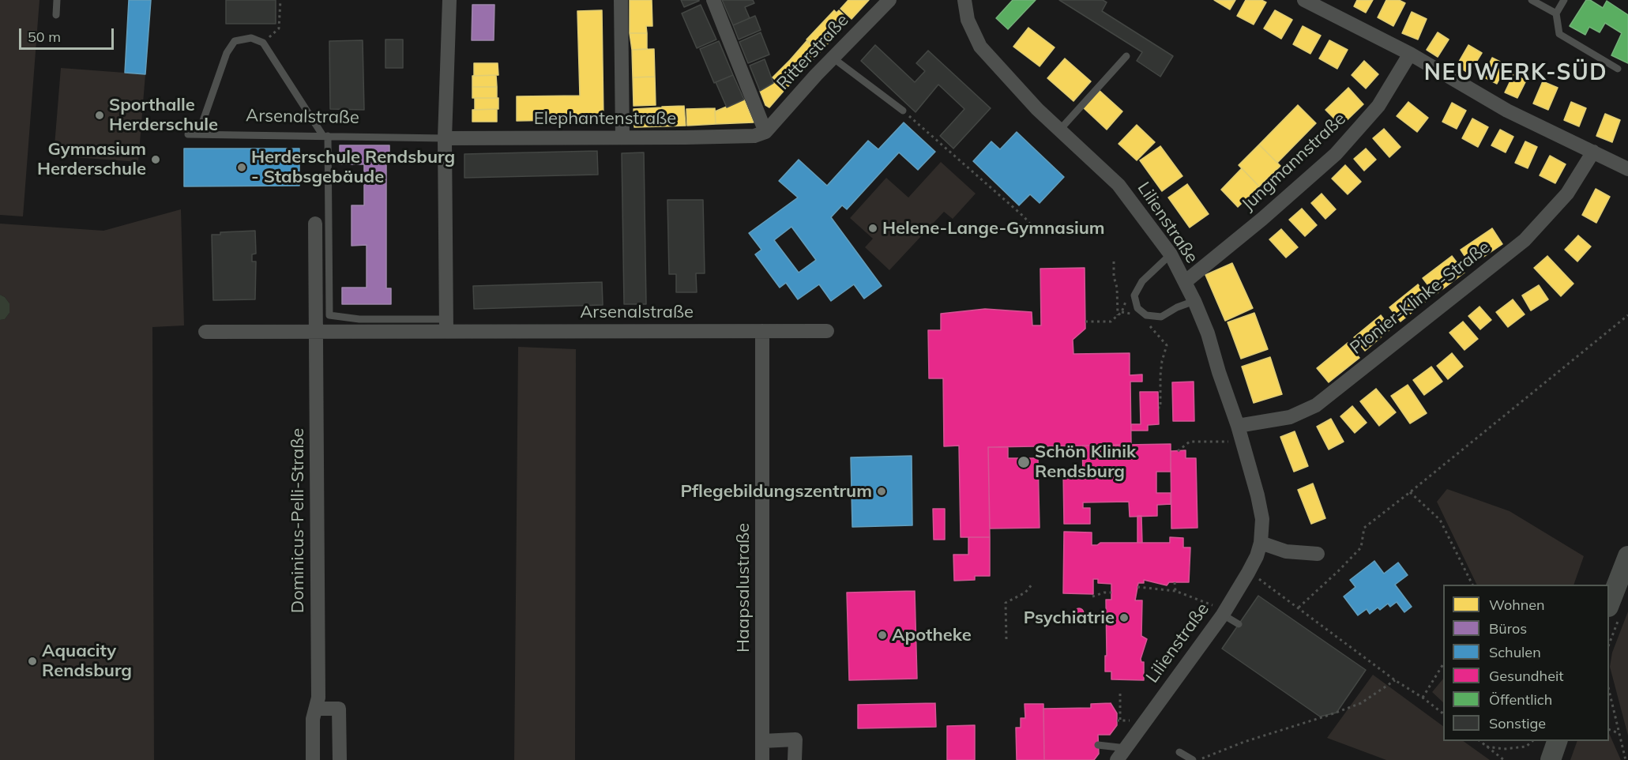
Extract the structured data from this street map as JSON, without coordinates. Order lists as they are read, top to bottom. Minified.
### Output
{"streets":{"street":["Ritterstraße","Arsenalstraße","Elephantenstraße","Jungmannstraße","Lilienstraße","Pionier-Klinke-Straße","Dominicus-Pelli-Straße","Haapsalustraße"]},"crossings":[["Ritterstraße","Elephantenstraße"],["Arsenalstraße","Elephantenstraße"],["Arsenalstraße","Dominicus-Pelli-Straße"],["Arsenalstraße","Haapsalustraße"],["Jungmannstraße","Lilienstraße"],["Lilienstraße","Pionier-Klinke-Straße"]],"districts":["NEUWERK-SÜD"],"places":["Sporthalle Herderschule","Gymnasium Herderschule","Herderschule Rendsburg - Stabsgebäude","Helene-Lange-Gymnasium","Schön Klinik Rendsburg","Pflegebildungszentrum","Psychiatrie","Apotheke","Aquacity Rendsburg"],"legend":["Wohnen","Büros","Schulen","Gesundheit","Öffentlich","Sonstige"],"scale_bar":"50 m"}
